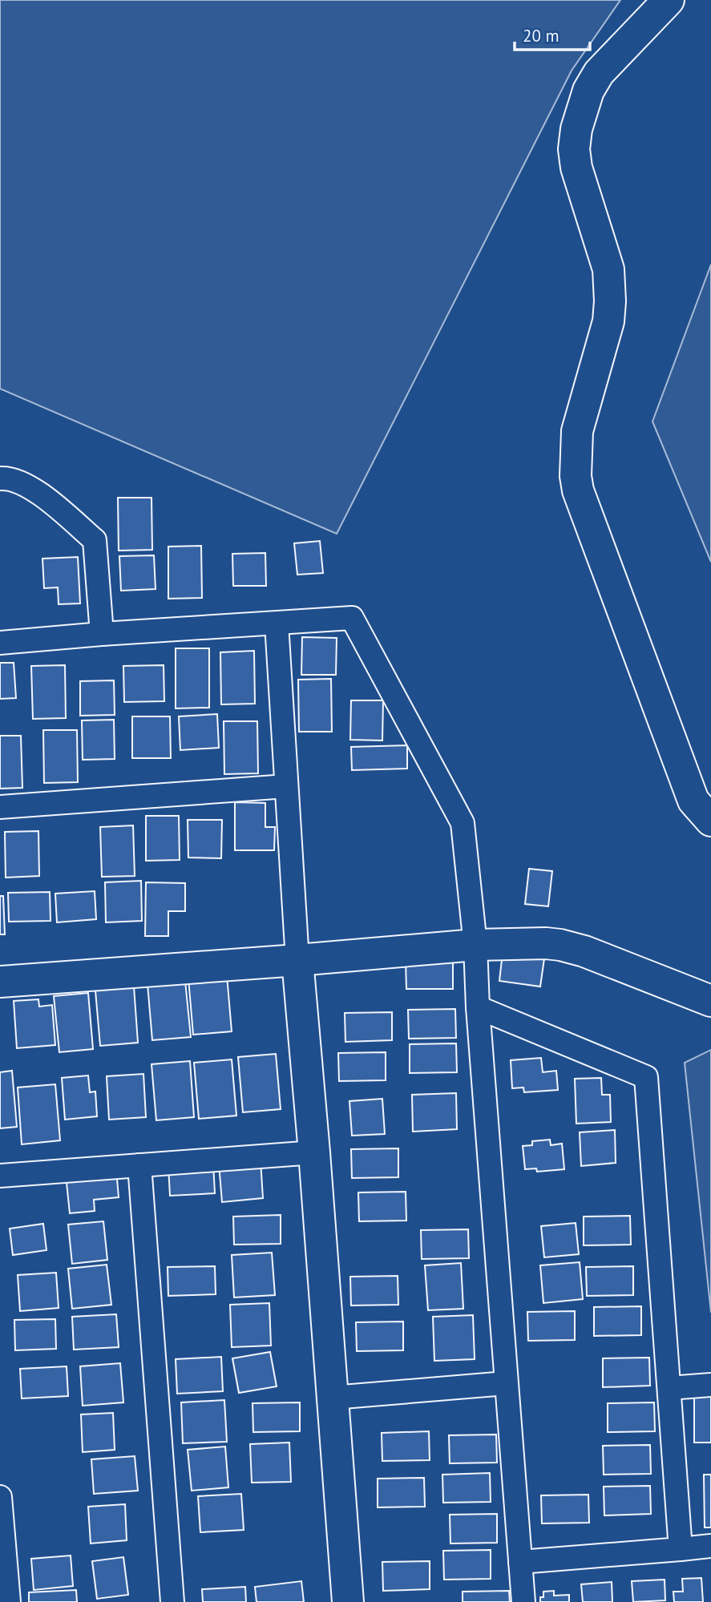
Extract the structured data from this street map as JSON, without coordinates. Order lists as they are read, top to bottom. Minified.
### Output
{"scale_bar":"20 m"}
